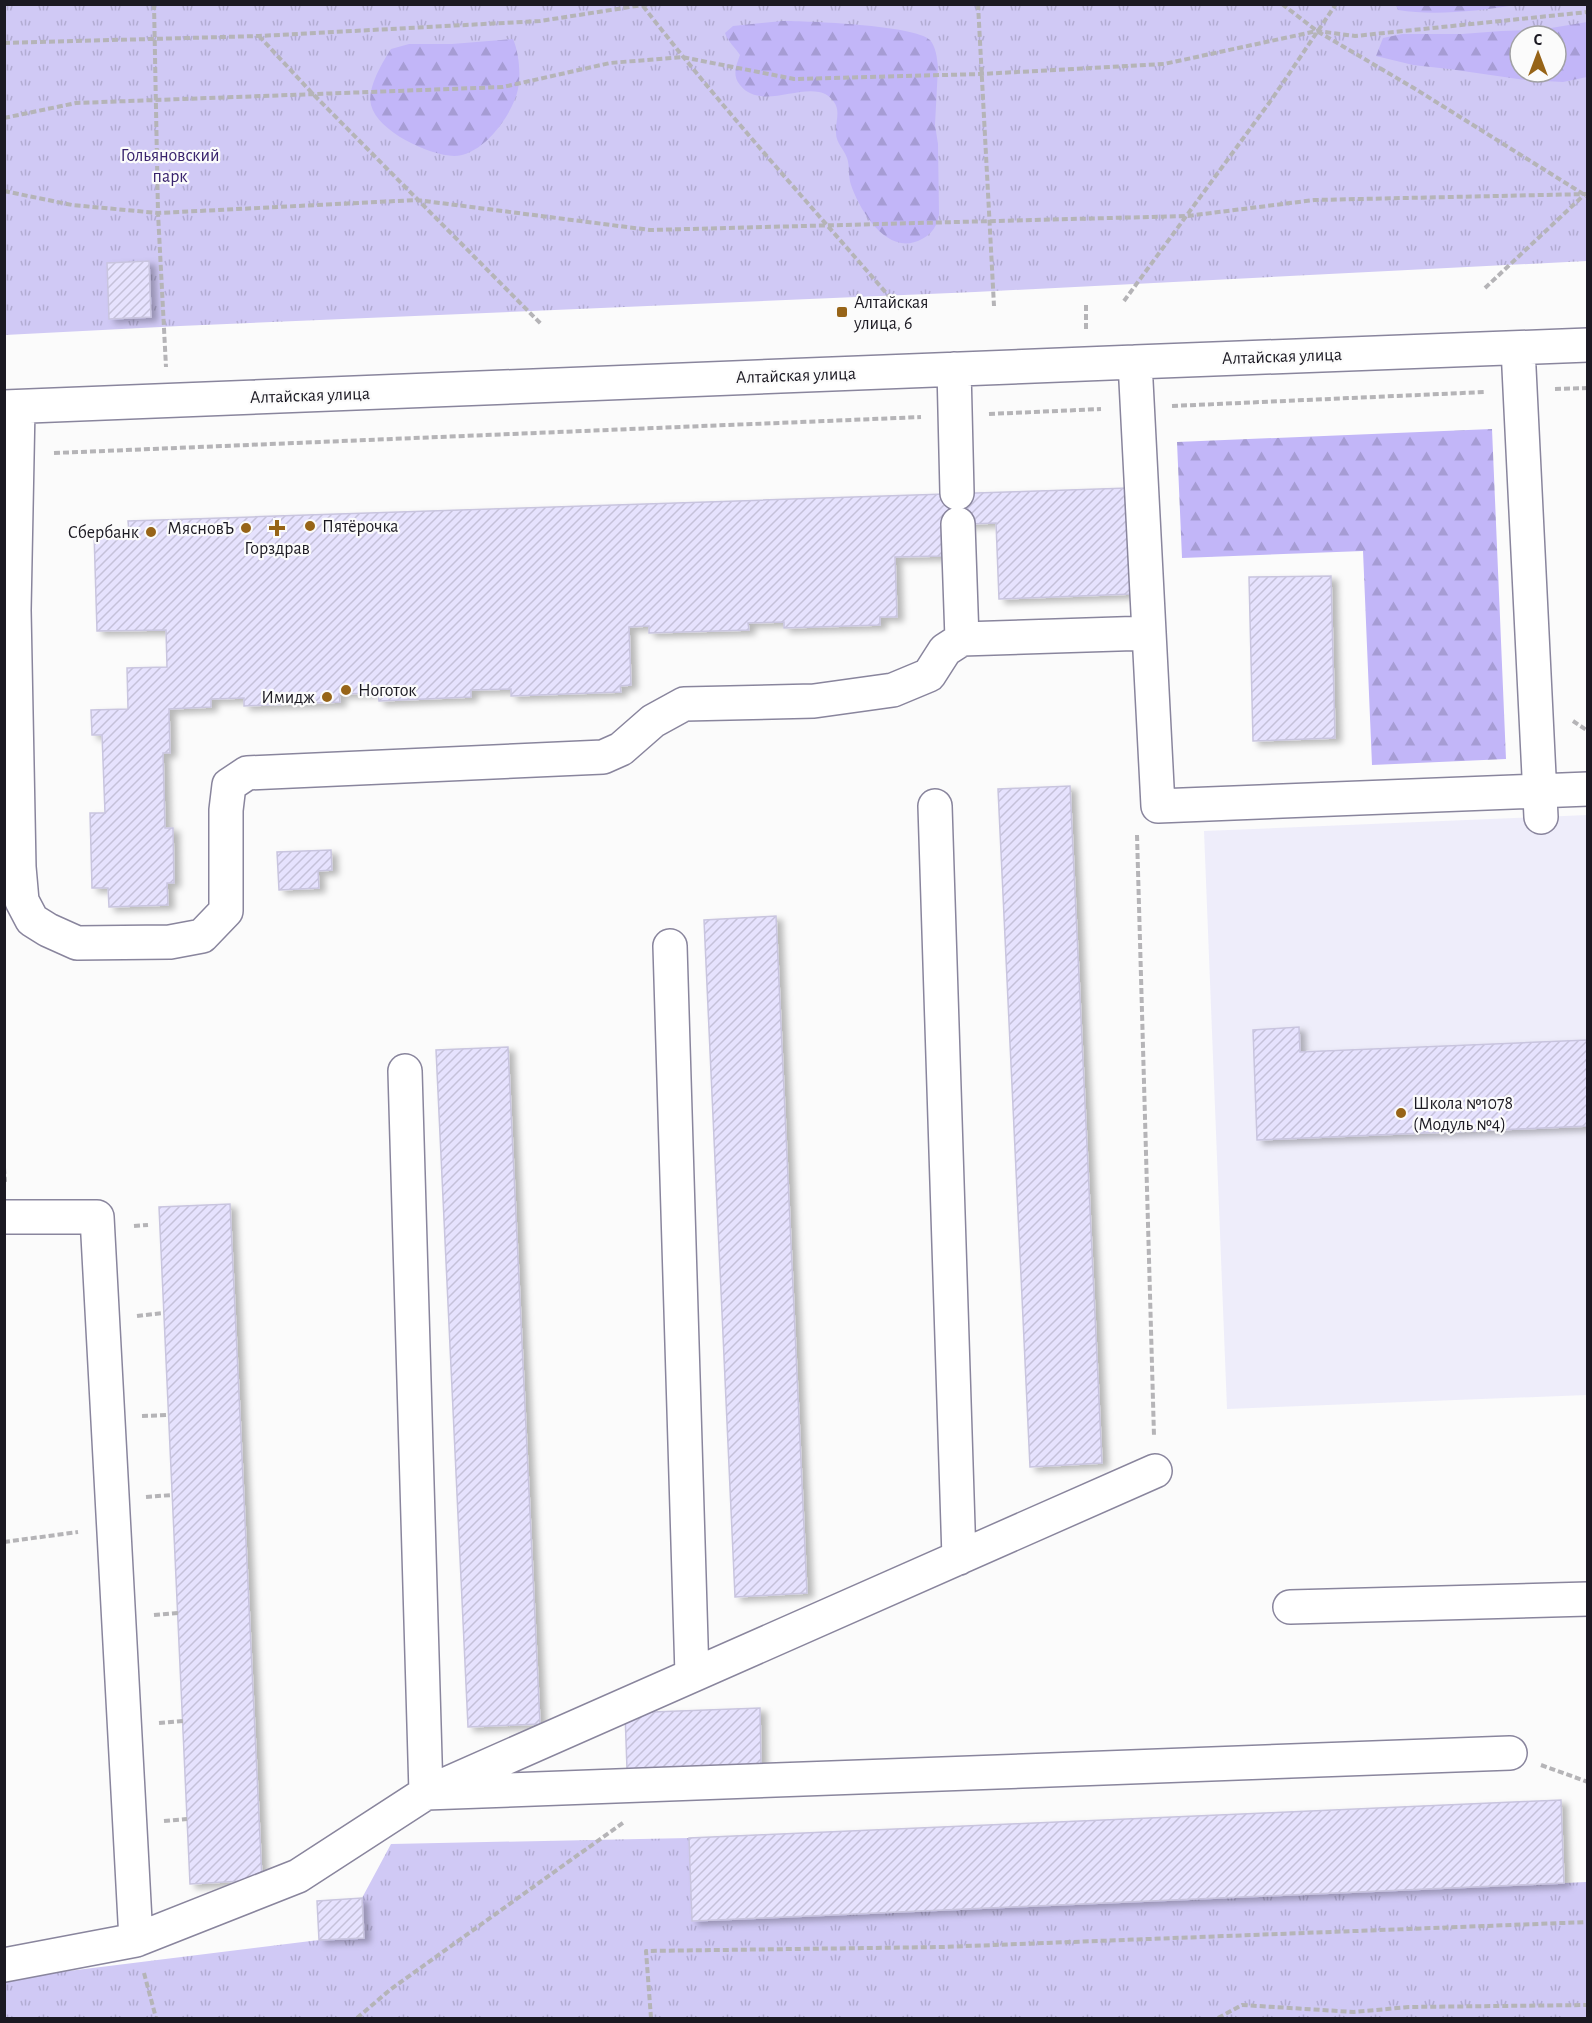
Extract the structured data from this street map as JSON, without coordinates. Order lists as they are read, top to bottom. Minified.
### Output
{"streets":{"street":["Алтайская улица"]},"parks":["Гольяновcкий парк"],"places":{"transit":["Алтайская улица, 6"],"other":["Пятёрочка","МясновЪ","Сбербанк","Ноготок","Имидж","Школа №1078 (Модуль №4)"],"health":["Горздрав"]},"north":"top"}
